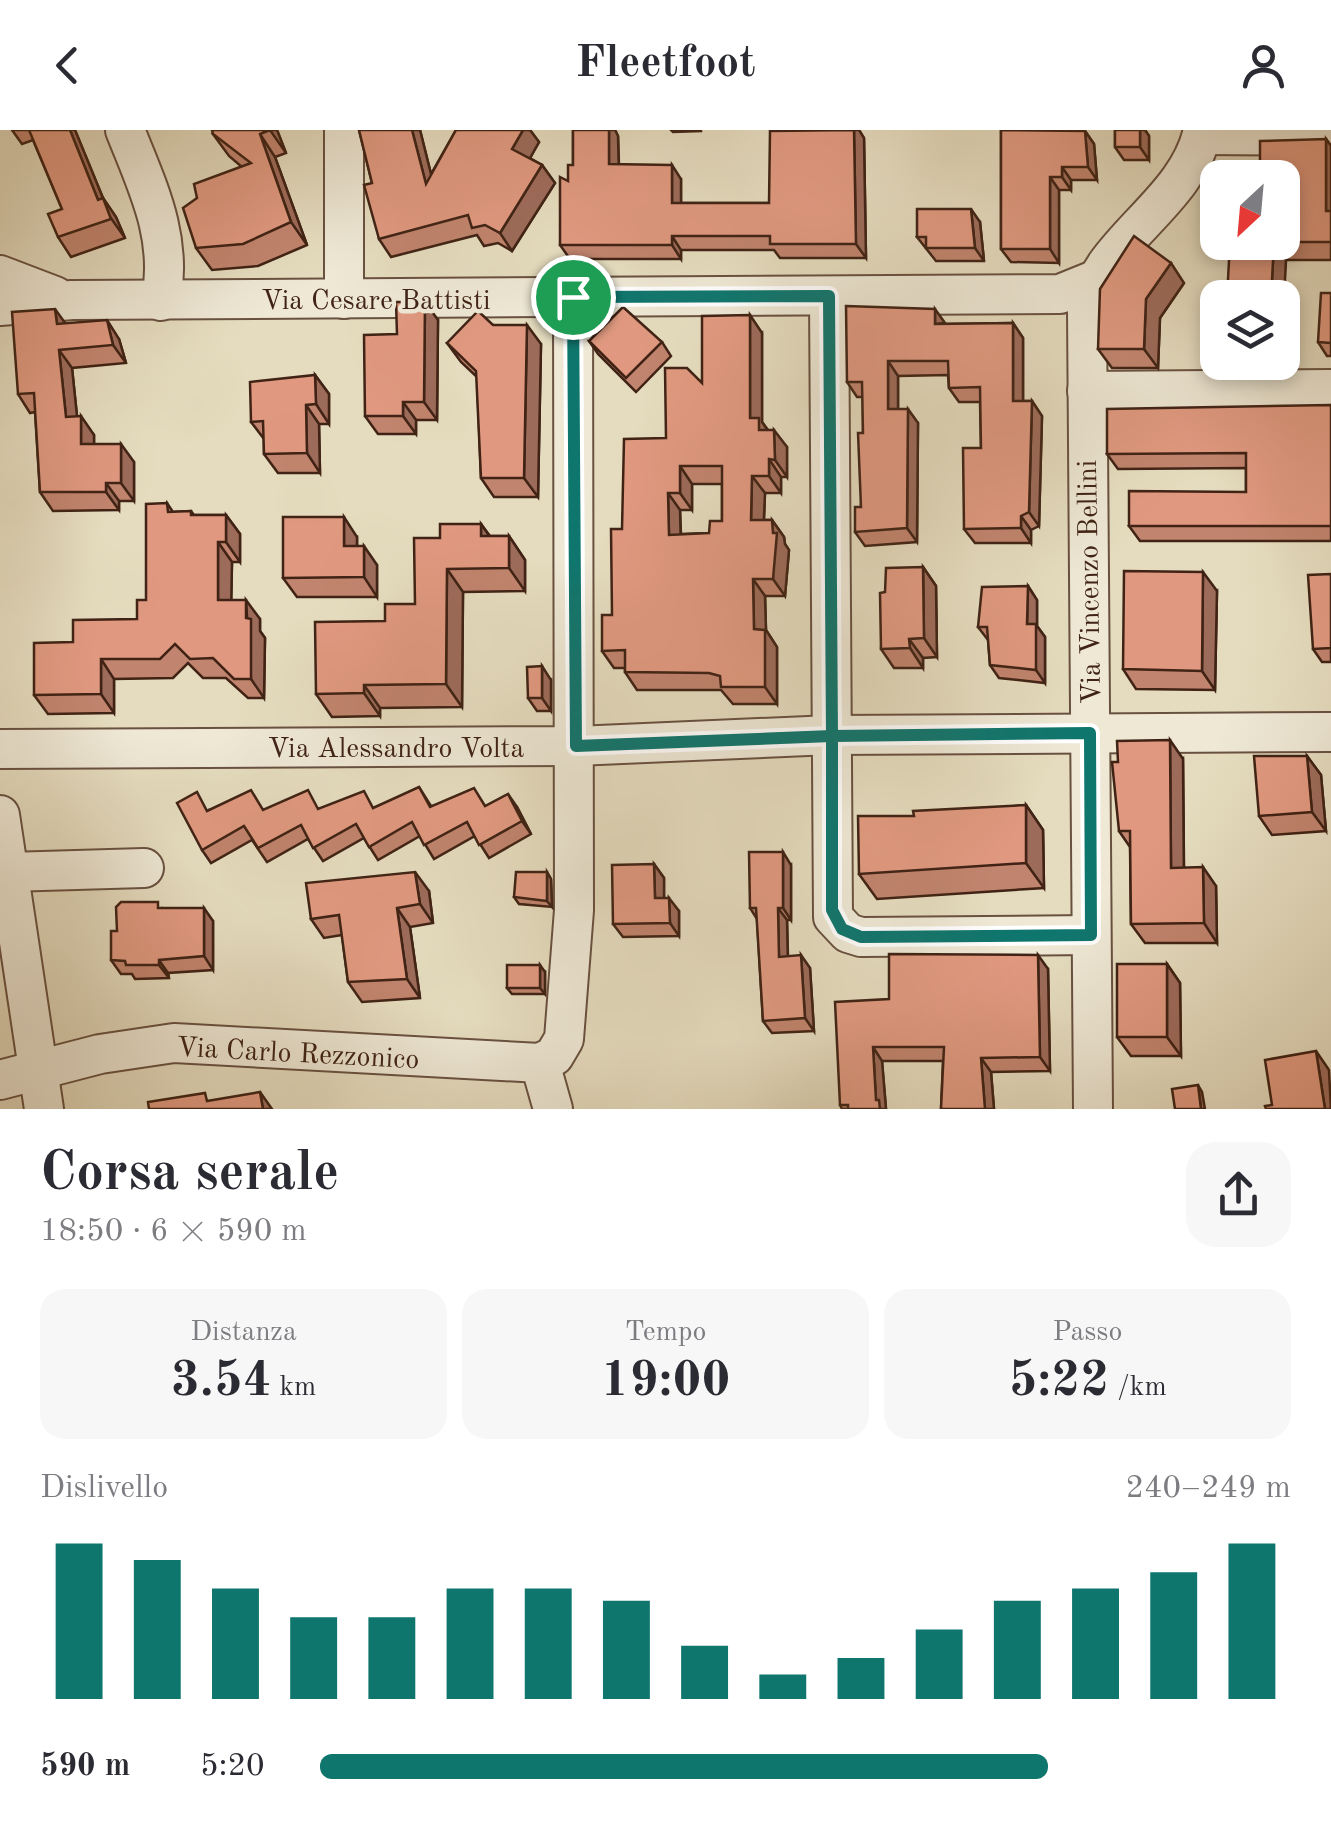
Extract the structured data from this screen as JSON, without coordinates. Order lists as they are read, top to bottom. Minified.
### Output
{"streets":{"street":["Via Cesare Battisti","Via Vincenzo Bellini","Via Alessandro Volta","Via Carlo Rezzonico"]},"crossings":[["Via Cesare Battisti","Via Vincenzo Bellini"],["Via Vincenzo Bellini","Via Alessandro Volta"]],"north":"bottom left","page":{"header":"Fleetfoot","heading":["Corsa serale","18:50 · 6 × 590 m"],"stats":[["Distanza","3.54 km"],["Tempo","19:00"],["Passo","5:22 /km"]],"chart":["Dislivello","240–249 m"],"list":[{"name":"590 m","note":"5:20"}]}}
